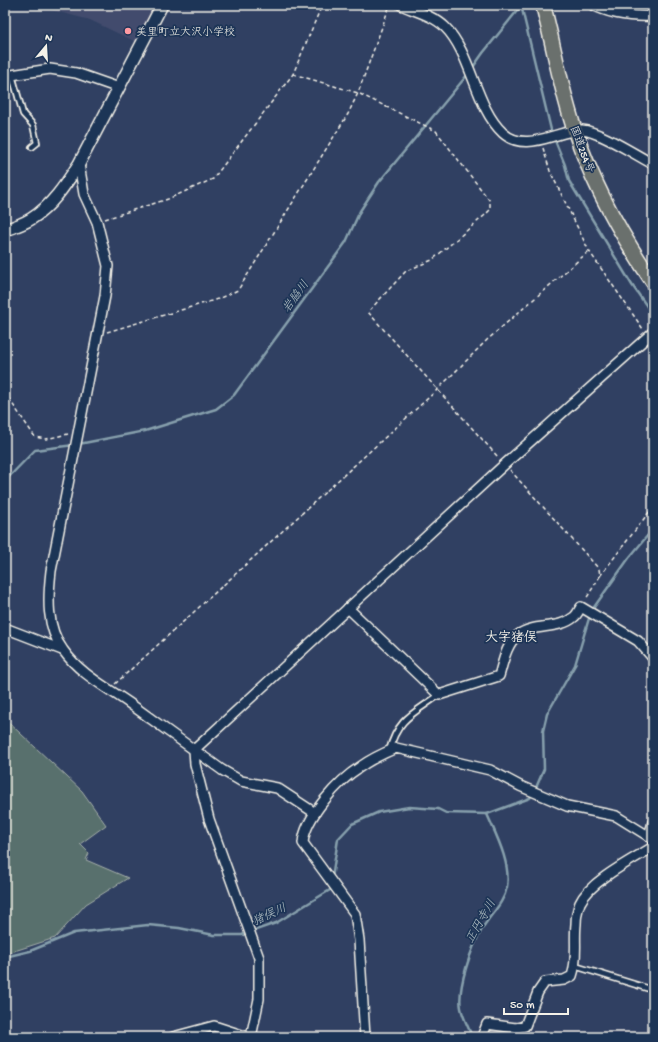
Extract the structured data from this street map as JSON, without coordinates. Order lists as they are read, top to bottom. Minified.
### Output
{"streets":{"highway":["国道254号"]},"districts":["大字猪俣"],"water":["岩脇川","猪俣川","正円寺川"],"places":["美里町立大沢小学校"],"scale_bar":"50 m","north":"top"}
